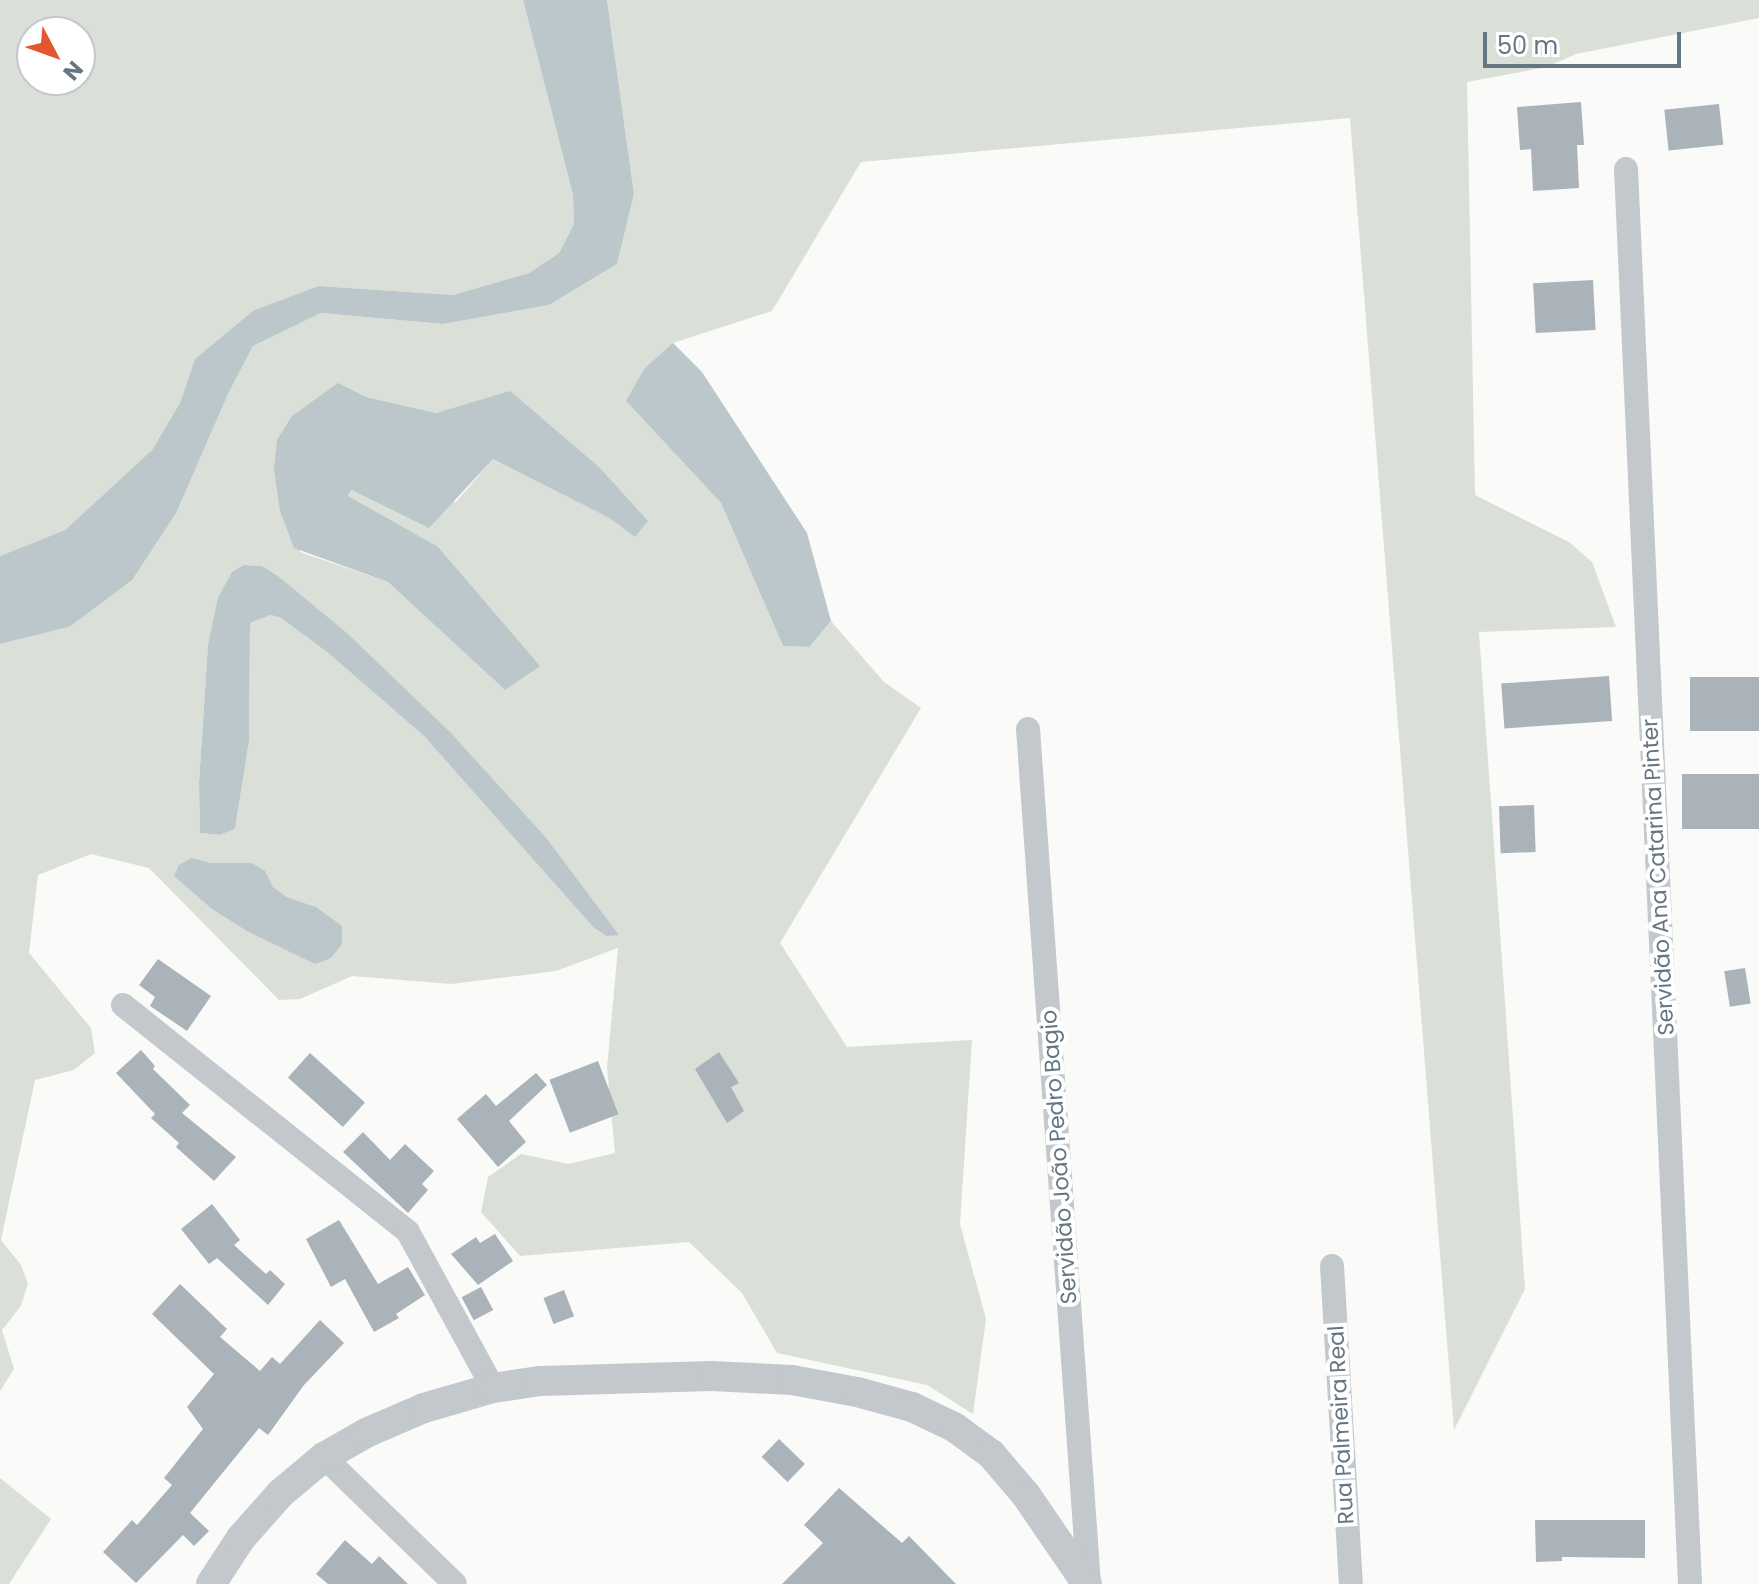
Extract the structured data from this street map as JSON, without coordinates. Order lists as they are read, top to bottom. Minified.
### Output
{"streets":{"street":["Servidão Ana Catarina Pinter","Servidão João Pedro Bagio","Rua Palmeira Real"]},"scale_bar":"50 m","north":"bottom right"}
